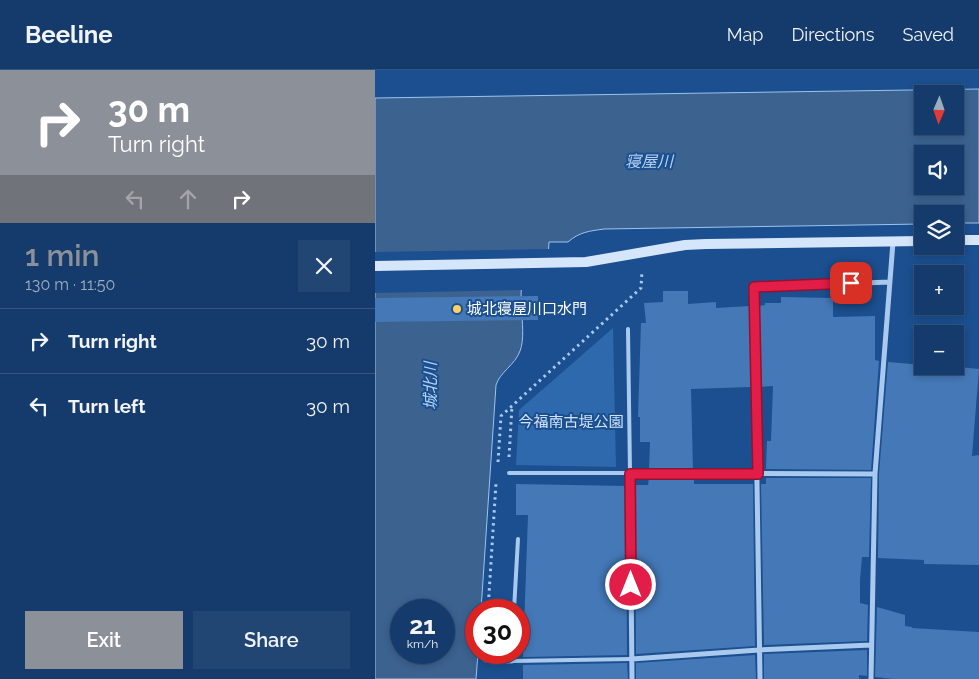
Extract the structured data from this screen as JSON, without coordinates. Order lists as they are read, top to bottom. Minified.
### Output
{"water":["寝屋川","城北川"],"parks":["今福南古堤公園"],"places":["城北寝屋川口水門"],"north":"bottom","page":{"header":"Beeline","nav":["Map","Directions","Saved"],"turn":["30 m","Turn right"],"map_buttons":["+","−"],"heading":["1 min","130 m · 11:50"],"list":[{"name":"Turn right","value":"30 m"},{"name":"Turn left","value":"30 m"}],"speed":"21 km/h","limit":"30","buttons":["Exit","Share"]}}
